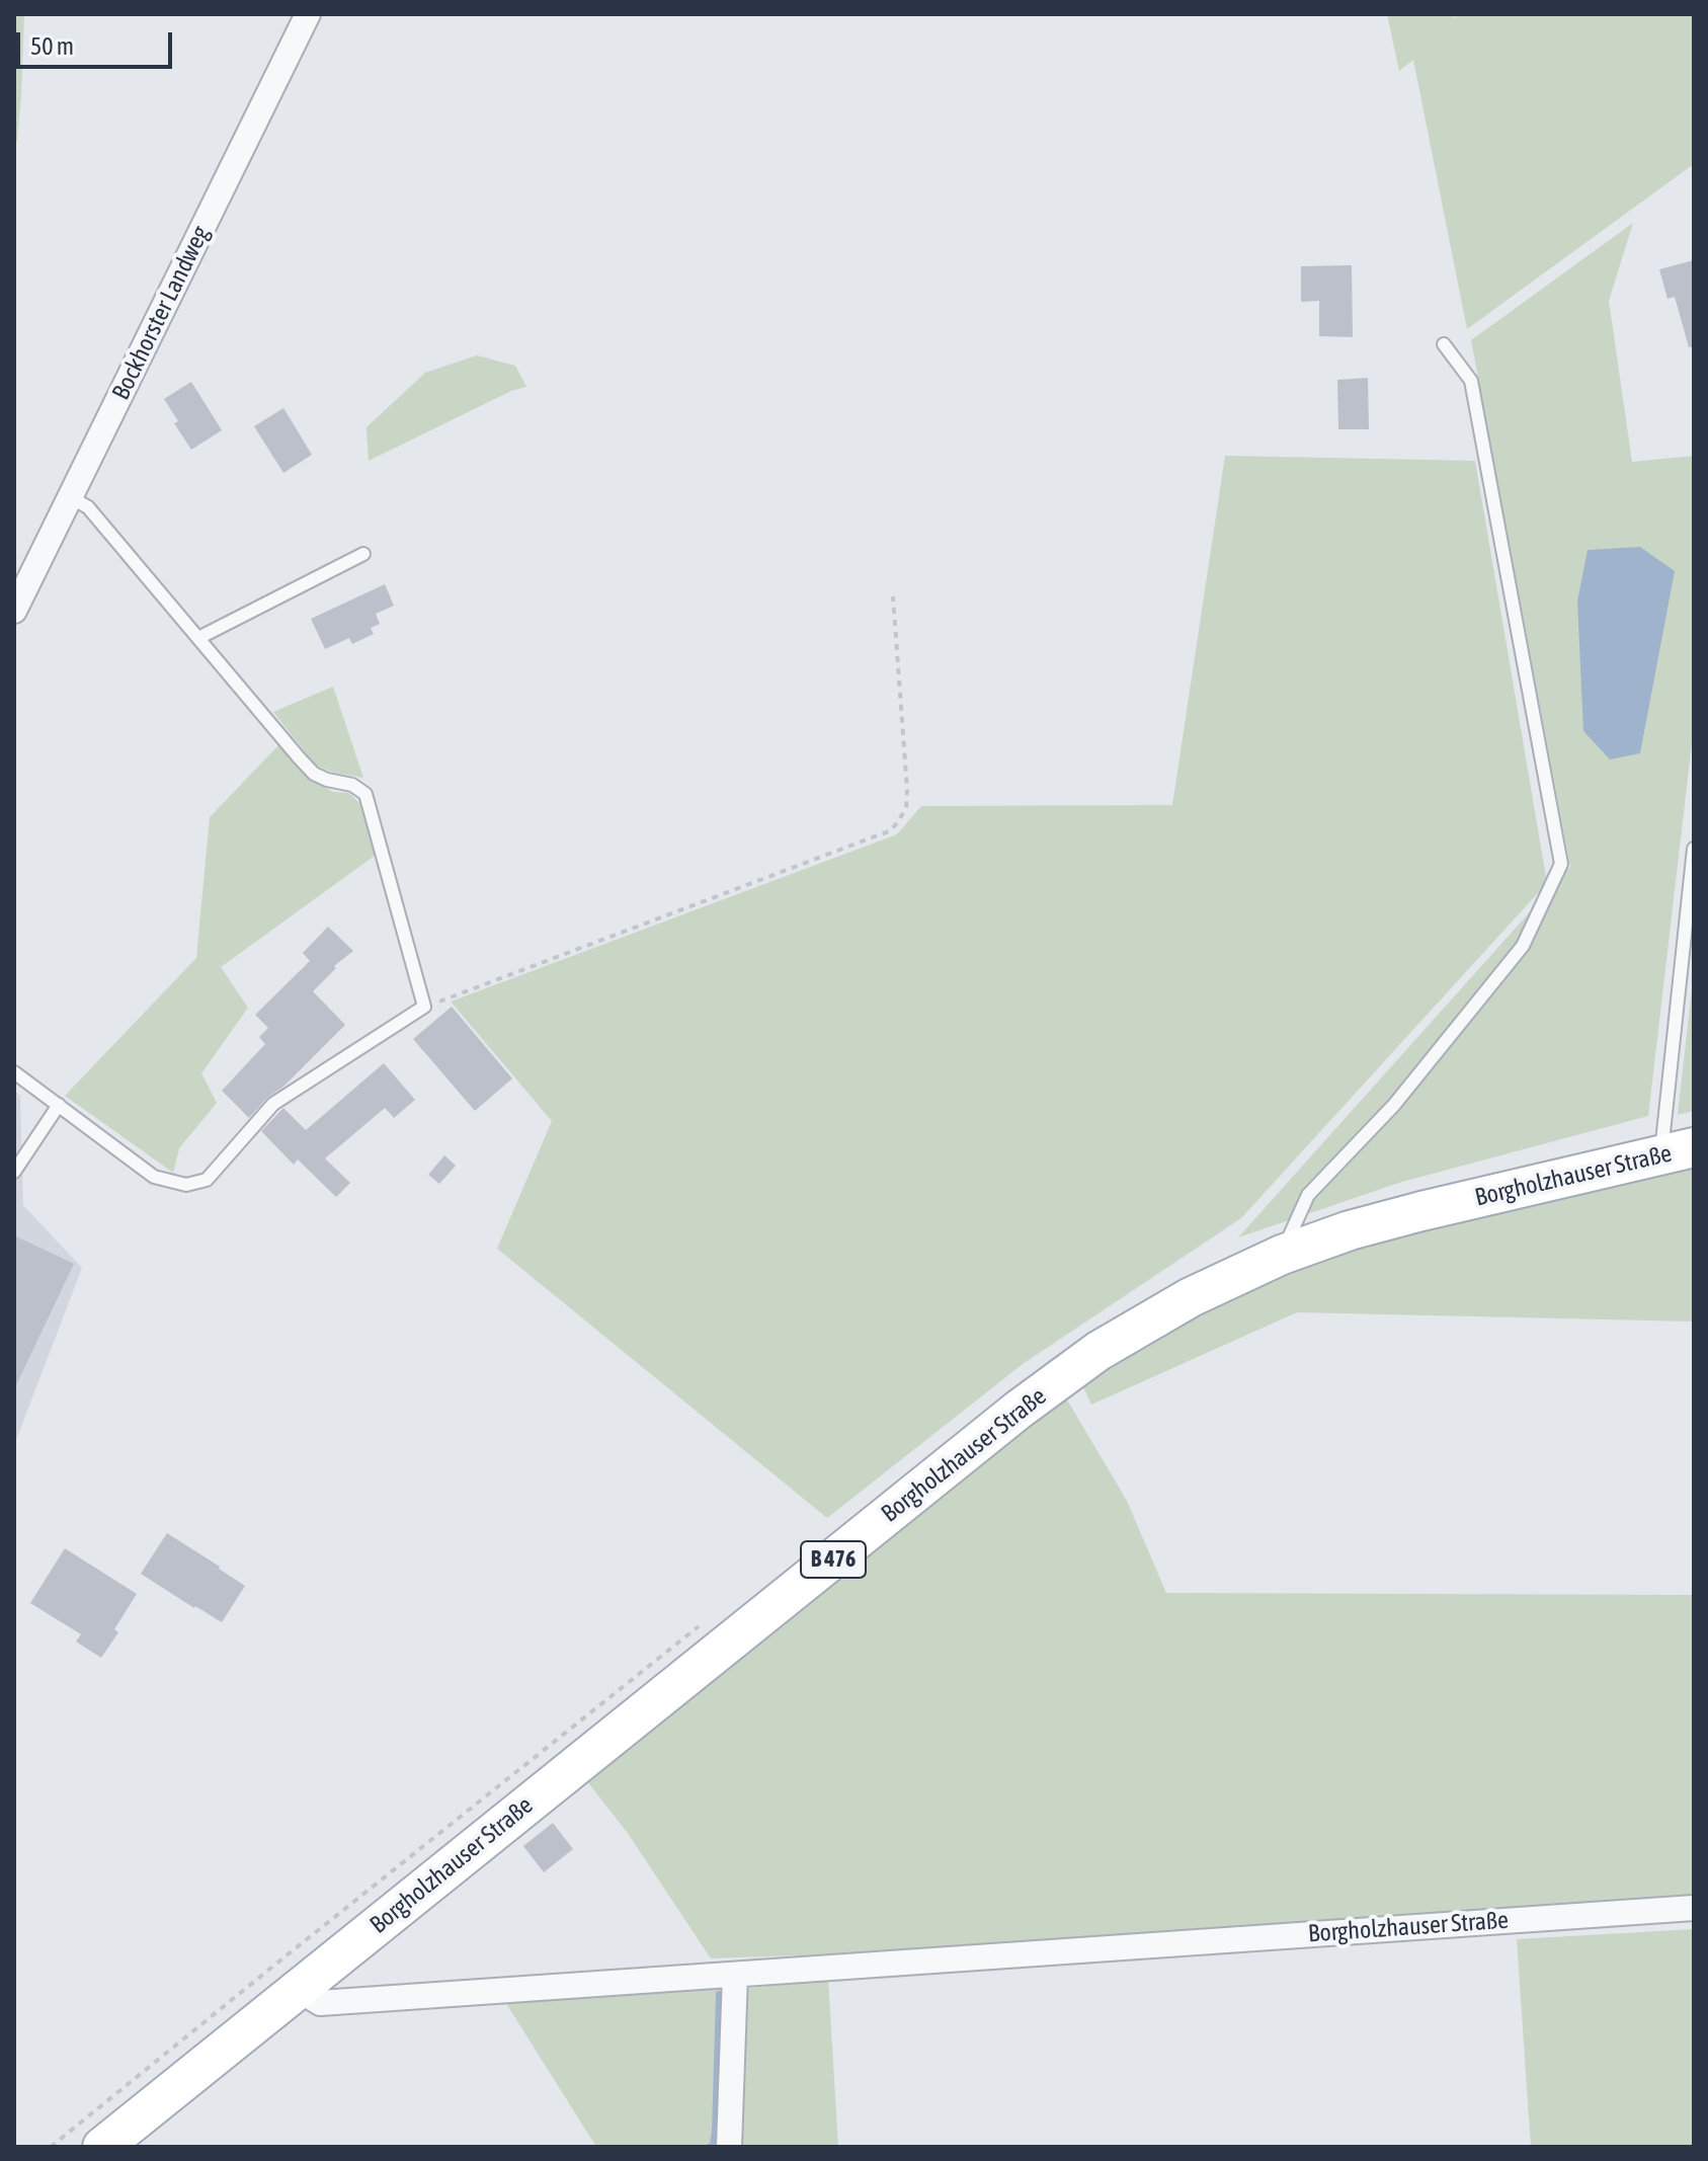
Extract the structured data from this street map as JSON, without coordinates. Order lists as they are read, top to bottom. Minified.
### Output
{"streets":{"main road":["Borgholzhauser Straße","B 476"],"street":["Bockhorster Landweg"]},"scale_bar":"50 m"}
